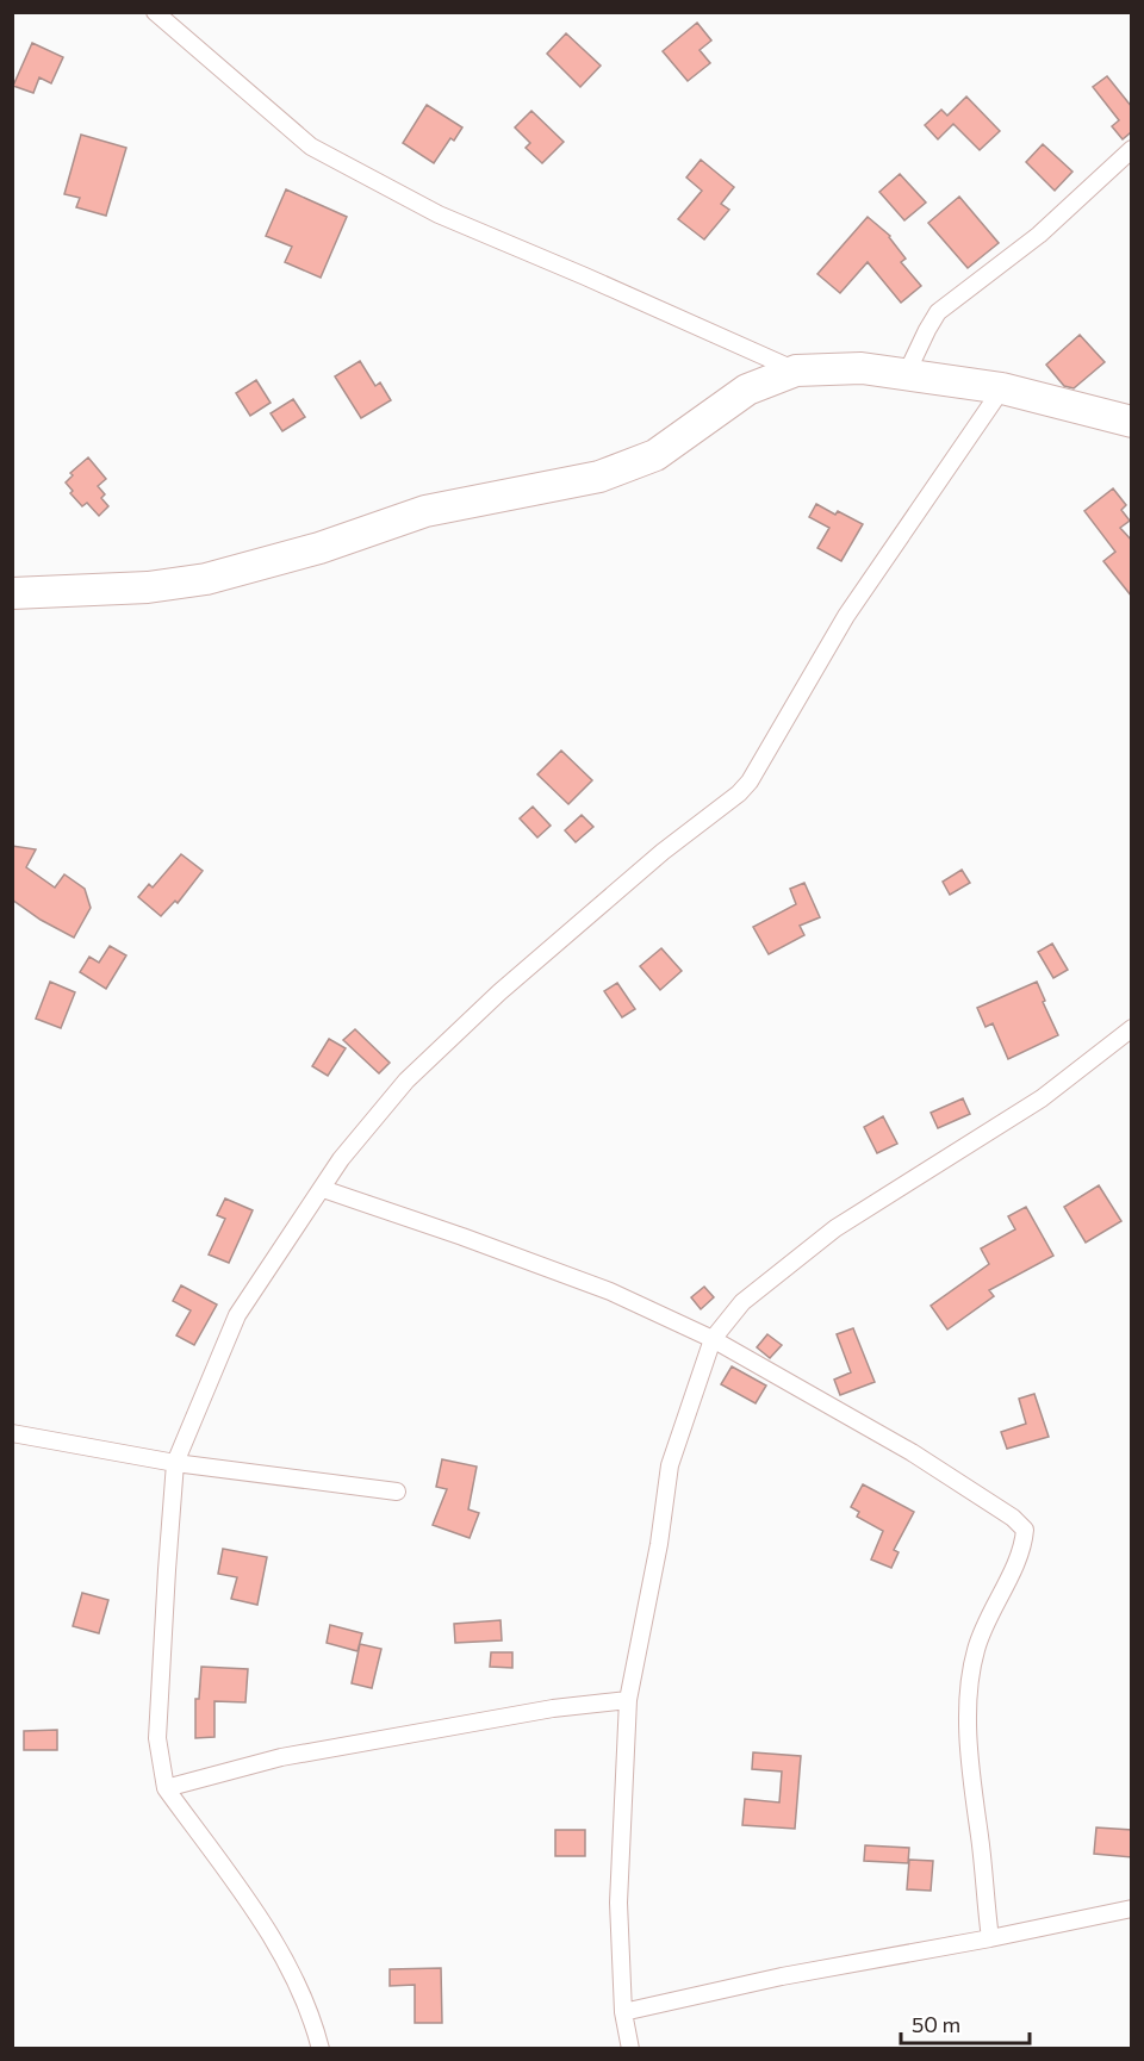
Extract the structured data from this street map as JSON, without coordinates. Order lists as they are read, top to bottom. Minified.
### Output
{"scale_bar":"50 m"}
